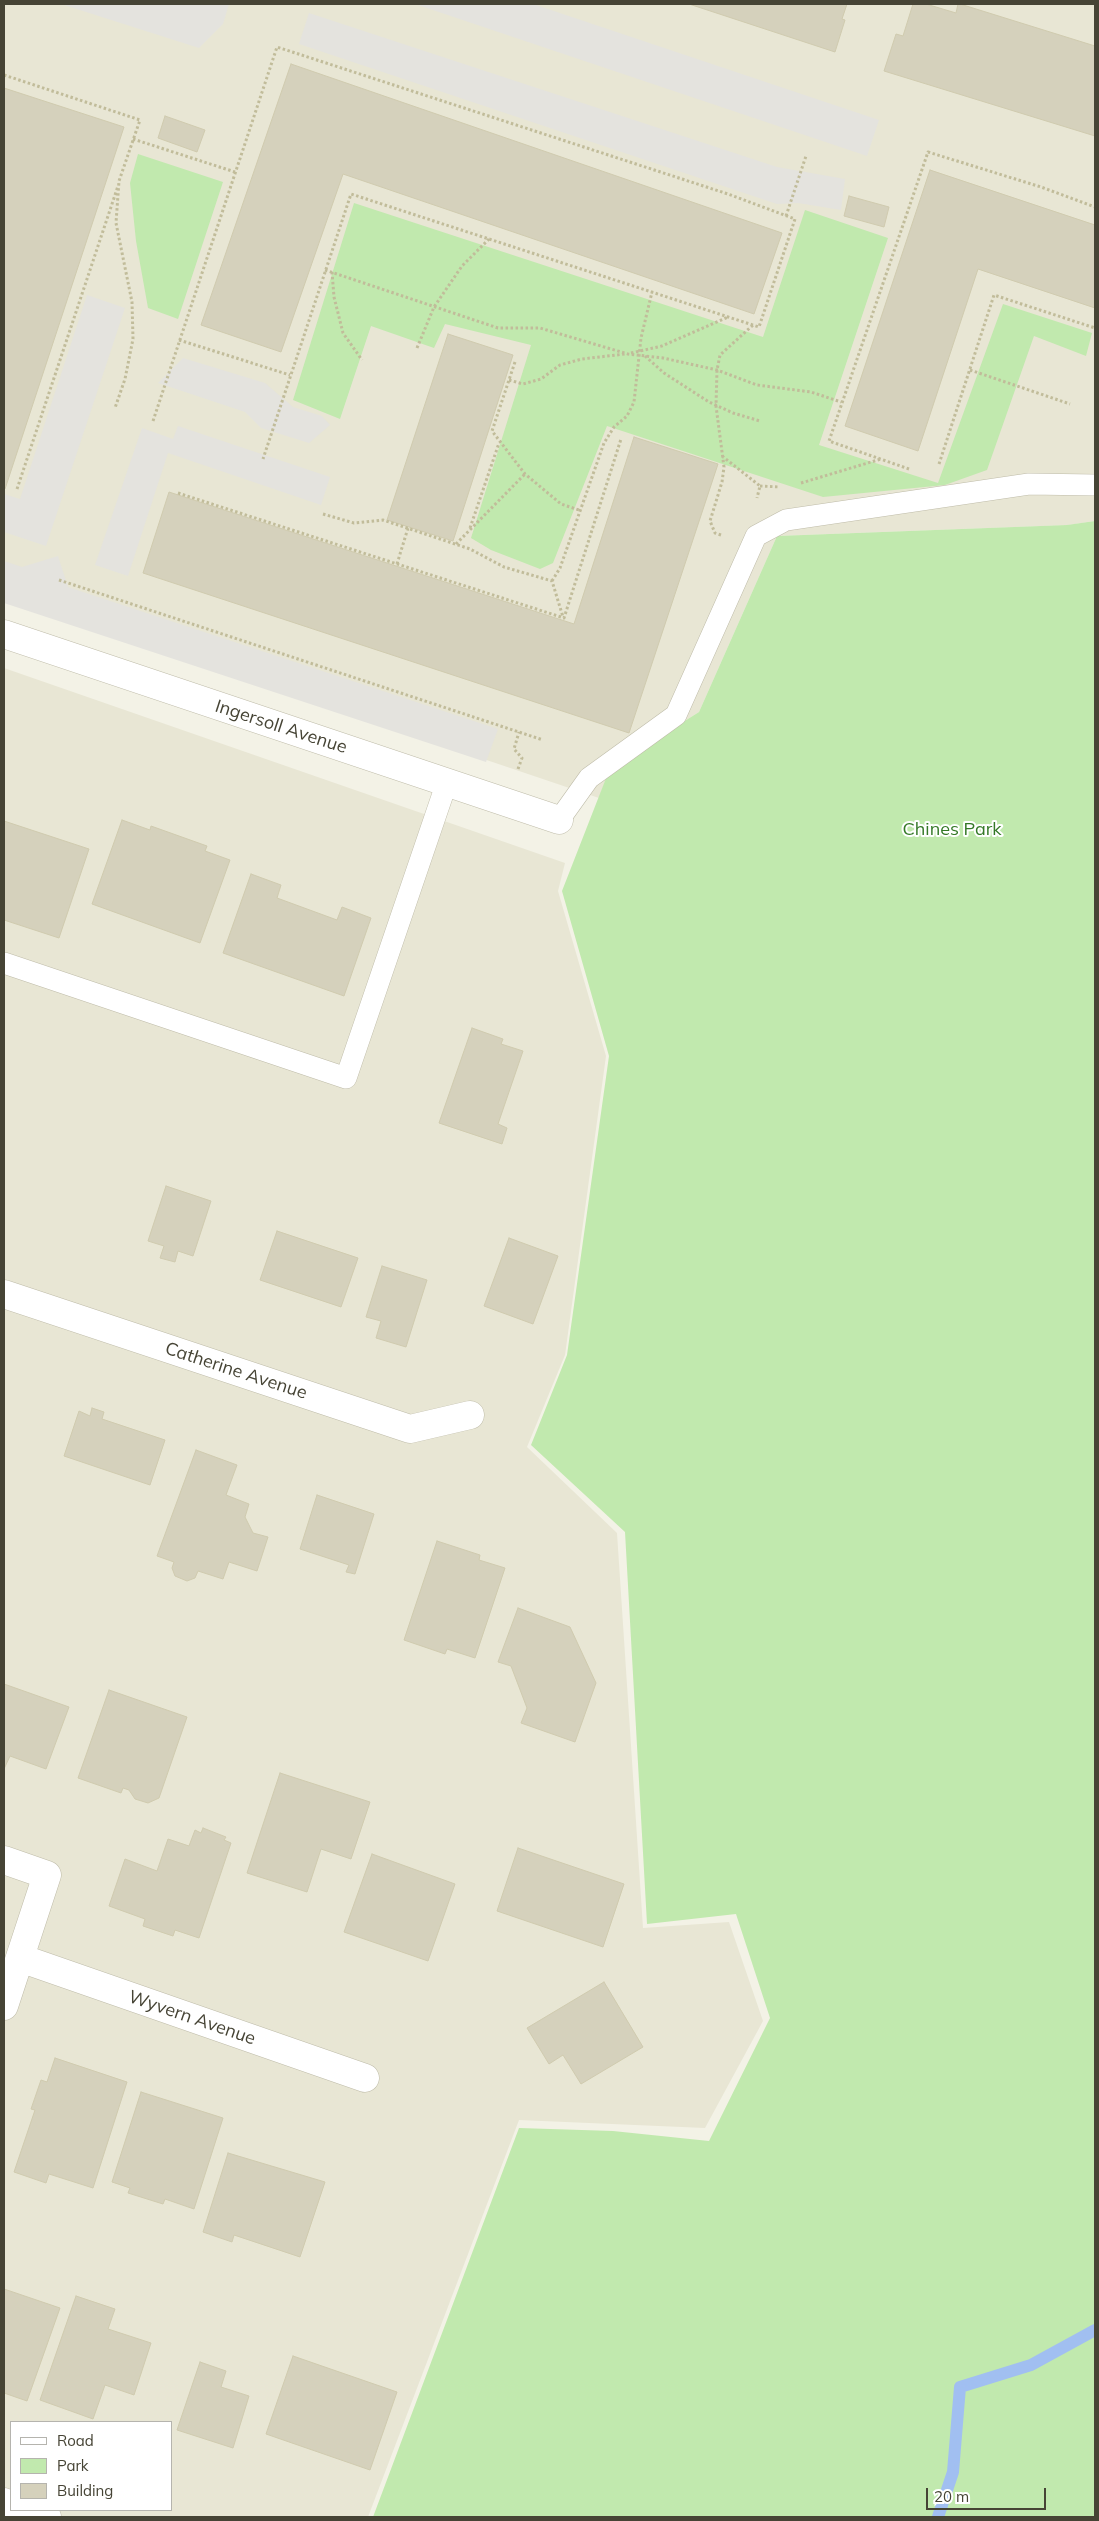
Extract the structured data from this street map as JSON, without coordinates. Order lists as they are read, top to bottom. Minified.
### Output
{"streets":{"street":["Ingersoll Avenue","Catherine Avenue","Wyvern Avenue"]},"parks":["Chines Park"],"legend":["Road","Park","Building"],"scale_bar":"20 m"}
